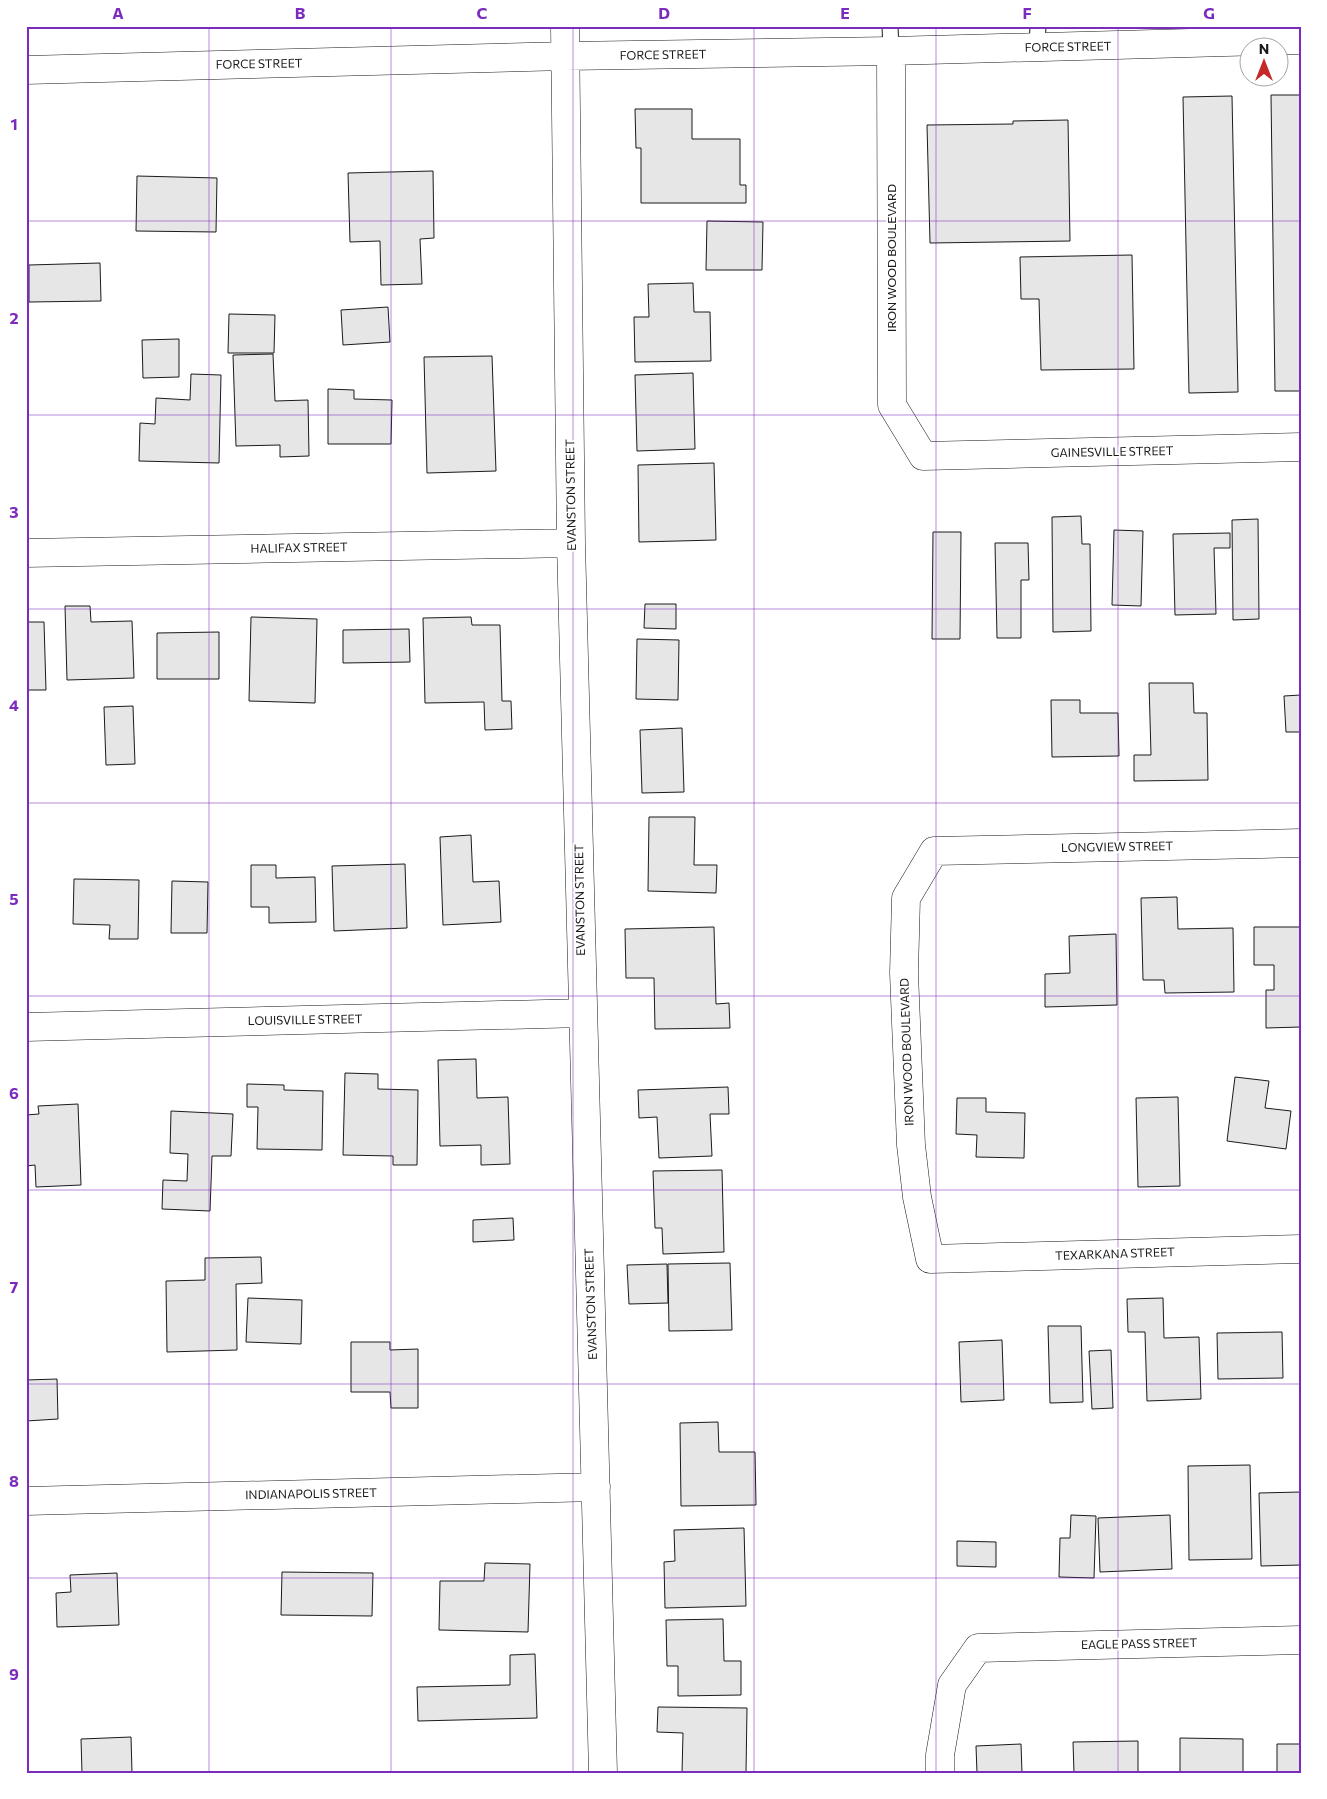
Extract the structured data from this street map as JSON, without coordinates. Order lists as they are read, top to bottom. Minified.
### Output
{"streets":{"street":["FORCE STREET","IRON WOOD BOULEVARD","GAINESVILLE STREET","EVANSTON STREET","HALIFAX STREET","LONGVIEW STREET","LOUISVILLE STREET","TEXARKANA STREET","INDIANAPOLIS STREET","EAGLE PASS STREET"]},"crossings":[["FORCE STREET","IRON WOOD BOULEVARD"],["FORCE STREET","EVANSTON STREET"],["IRON WOOD BOULEVARD","GAINESVILLE STREET"],["IRON WOOD BOULEVARD","LONGVIEW STREET"],["IRON WOOD BOULEVARD","TEXARKANA STREET"],["EVANSTON STREET","HALIFAX STREET"],["EVANSTON STREET","LOUISVILLE STREET"],["EVANSTON STREET","INDIANAPOLIS STREET"]],"north":"top","grid":{"columns":["A","B","C","D","E","F","G"],"rows":["1","2","3","4","5","6","7","8","9"]}}
